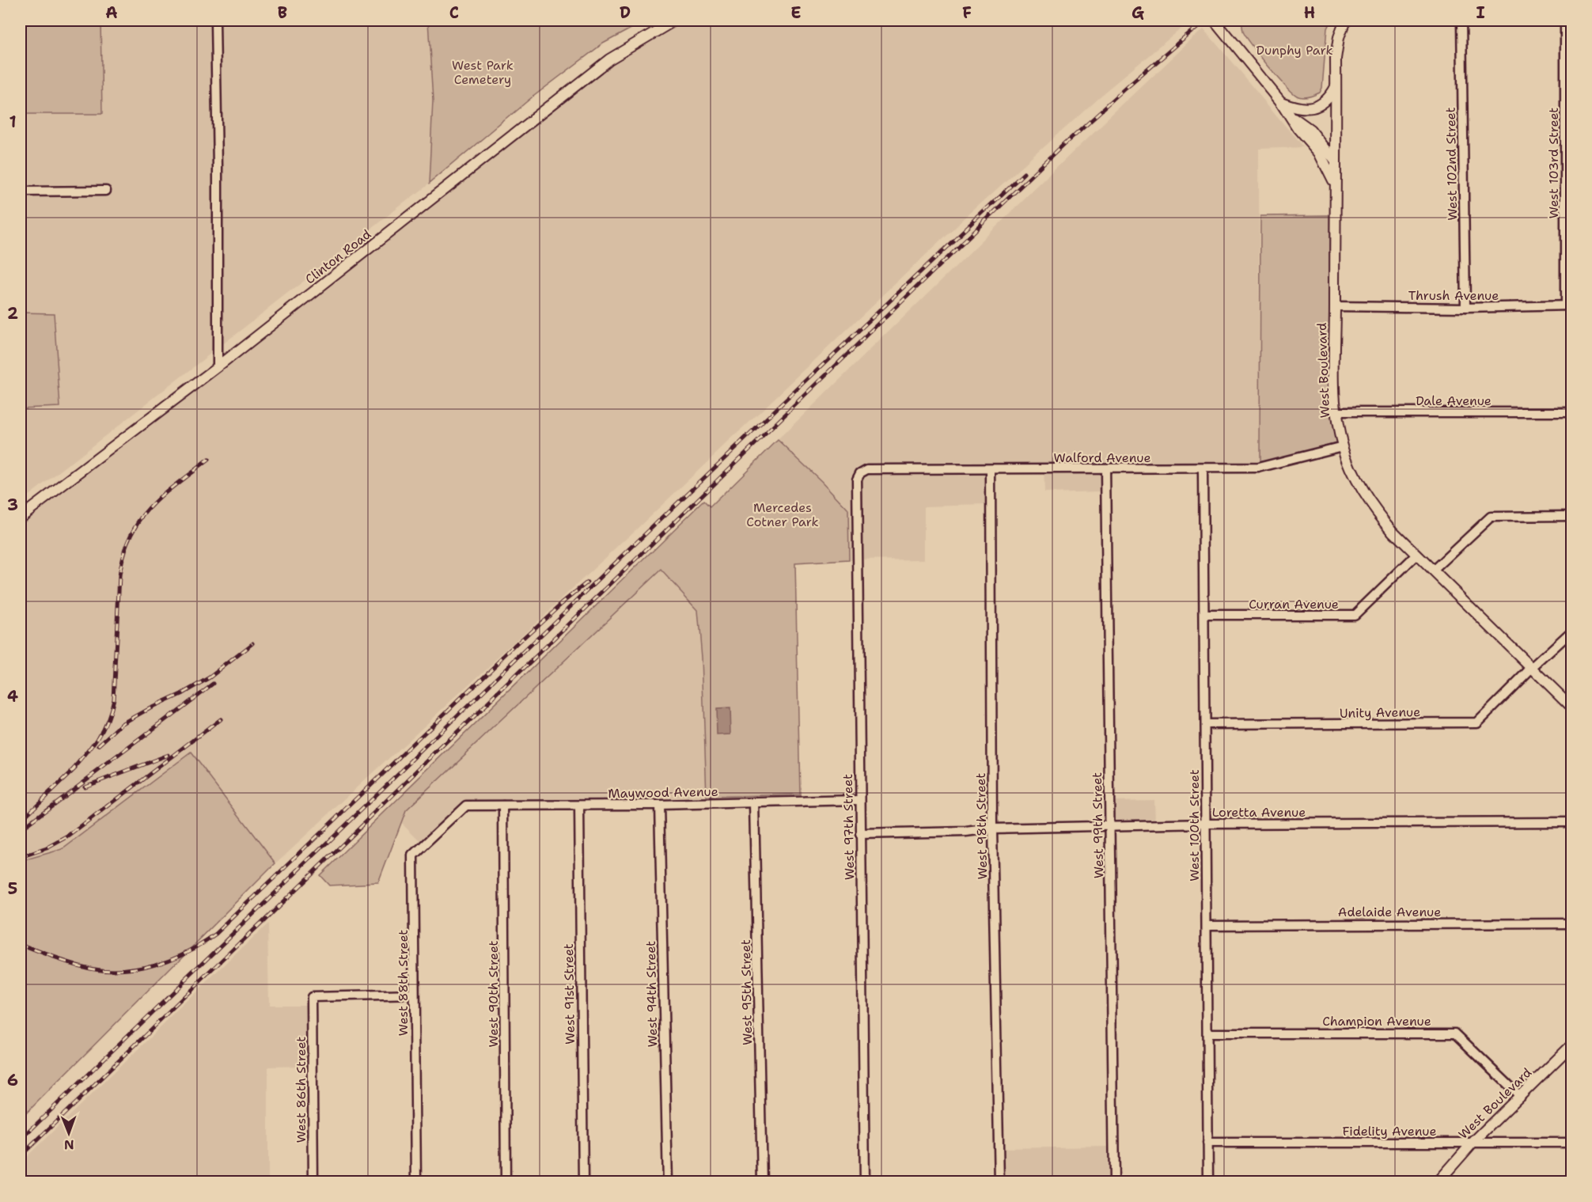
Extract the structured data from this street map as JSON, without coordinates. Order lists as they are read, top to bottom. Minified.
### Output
{"streets":{"street":["West 103rd Street","West 102nd Street","Clinton Road","Thrush Avenue","West Boulevard","Dale Avenue","Walford Avenue","Curran Avenue","Unity Avenue","Maywood Avenue","Loretta Avenue","West 99th Street","West 100th Street","West 98th Street","West 97th Street","Adelaide Avenue","West 88th Street","West 95th Street","West 90th Street","West 91st Street","West 94th Street","Champion Avenue","West 86th Street","Fidelity Avenue"]},"crossings":[["West 103rd Street","Thrush Avenue"],["West 102nd Street","Thrush Avenue"],["Thrush Avenue","West Boulevard"],["West Boulevard","Dale Avenue"],["West Boulevard","Walford Avenue"],["West Boulevard","Curran Avenue"],["West Boulevard","Unity Avenue"],["West Boulevard","Champion Avenue"],["West Boulevard","Fidelity Avenue"],["Walford Avenue","West 99th Street"],["Walford Avenue","West 100th Street"],["Walford Avenue","West 98th Street"],["Walford Avenue","West 97th Street"],["Curran Avenue","West 100th Street"],["Unity Avenue","West 100th Street"],["Maywood Avenue","West 97th Street"],["Maywood Avenue","West 88th Street"],["Maywood Avenue","West 95th Street"],["Maywood Avenue","West 90th Street"],["Maywood Avenue","West 91st Street"],["Maywood Avenue","West 94th Street"],["Loretta Avenue","West 99th Street"],["Loretta Avenue","West 100th Street"],["Loretta Avenue","West 98th Street"],["Loretta Avenue","West 97th Street"],["West 100th Street","Adelaide Avenue"],["West 100th Street","Champion Avenue"],["West 100th Street","Fidelity Avenue"],["West 88th Street","West 86th Street"]],"parks":["Dunphy Park","West Park Cemetery","Mercedes Cotner Park"],"north":"bottom","grid":{"columns":["A","B","C","D","E","F","G","H","I"],"rows":["1","2","3","4","5","6"]}}
